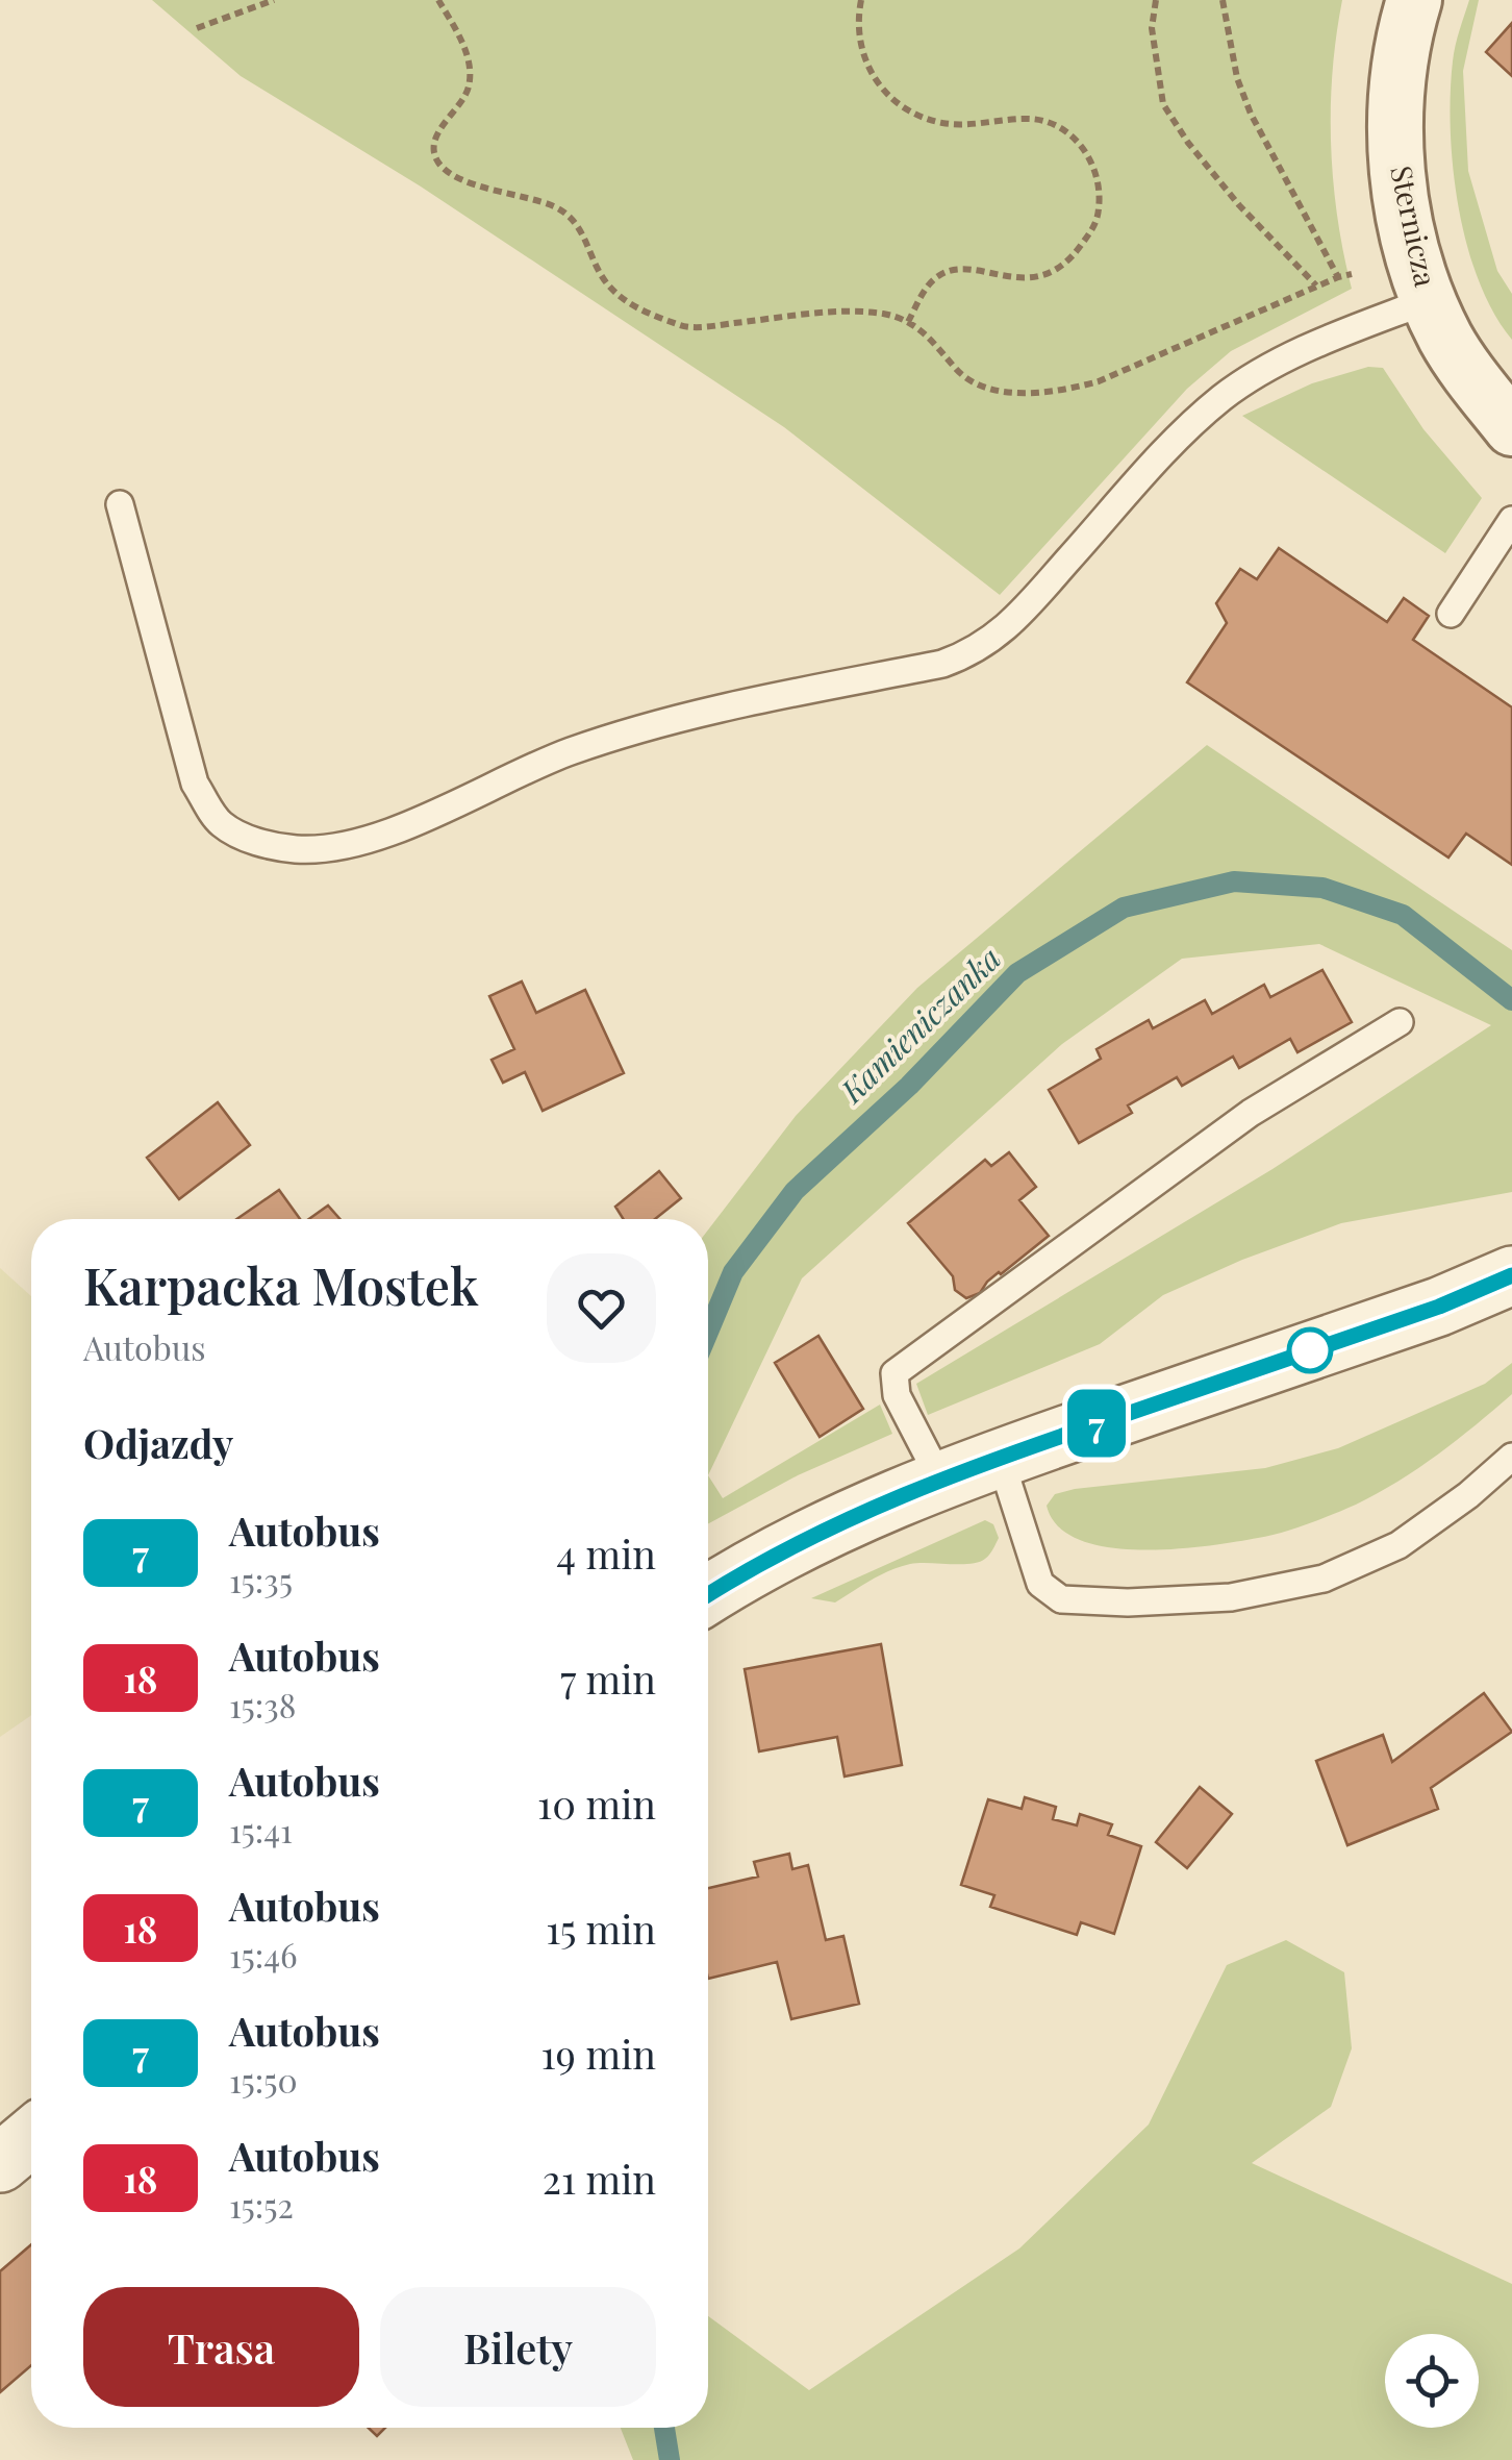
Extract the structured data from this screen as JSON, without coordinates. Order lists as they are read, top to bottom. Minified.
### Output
{"streets":{"street":["Sternicza"]},"water":["Kamieniczanka"],"lines":["bus line 7"],"page":{"on_map":"7","heading":[["Karpacka Mostek","Autobus"],"Odjazdy"],"list":[{"mark":"7","name":"Autobus","note":"15:35","value":"4 min"},{"mark":"18","name":"Autobus","note":"15:38","value":"7 min"},{"mark":"7","name":"Autobus","note":"15:41","value":"10 min"},{"mark":"18","name":"Autobus","note":"15:46","value":"15 min"},{"mark":"7","name":"Autobus","note":"15:50","value":"19 min"},{"mark":"18","name":"Autobus","note":"15:52","value":"21 min"}],"buttons":["Trasa","Bilety"]}}
